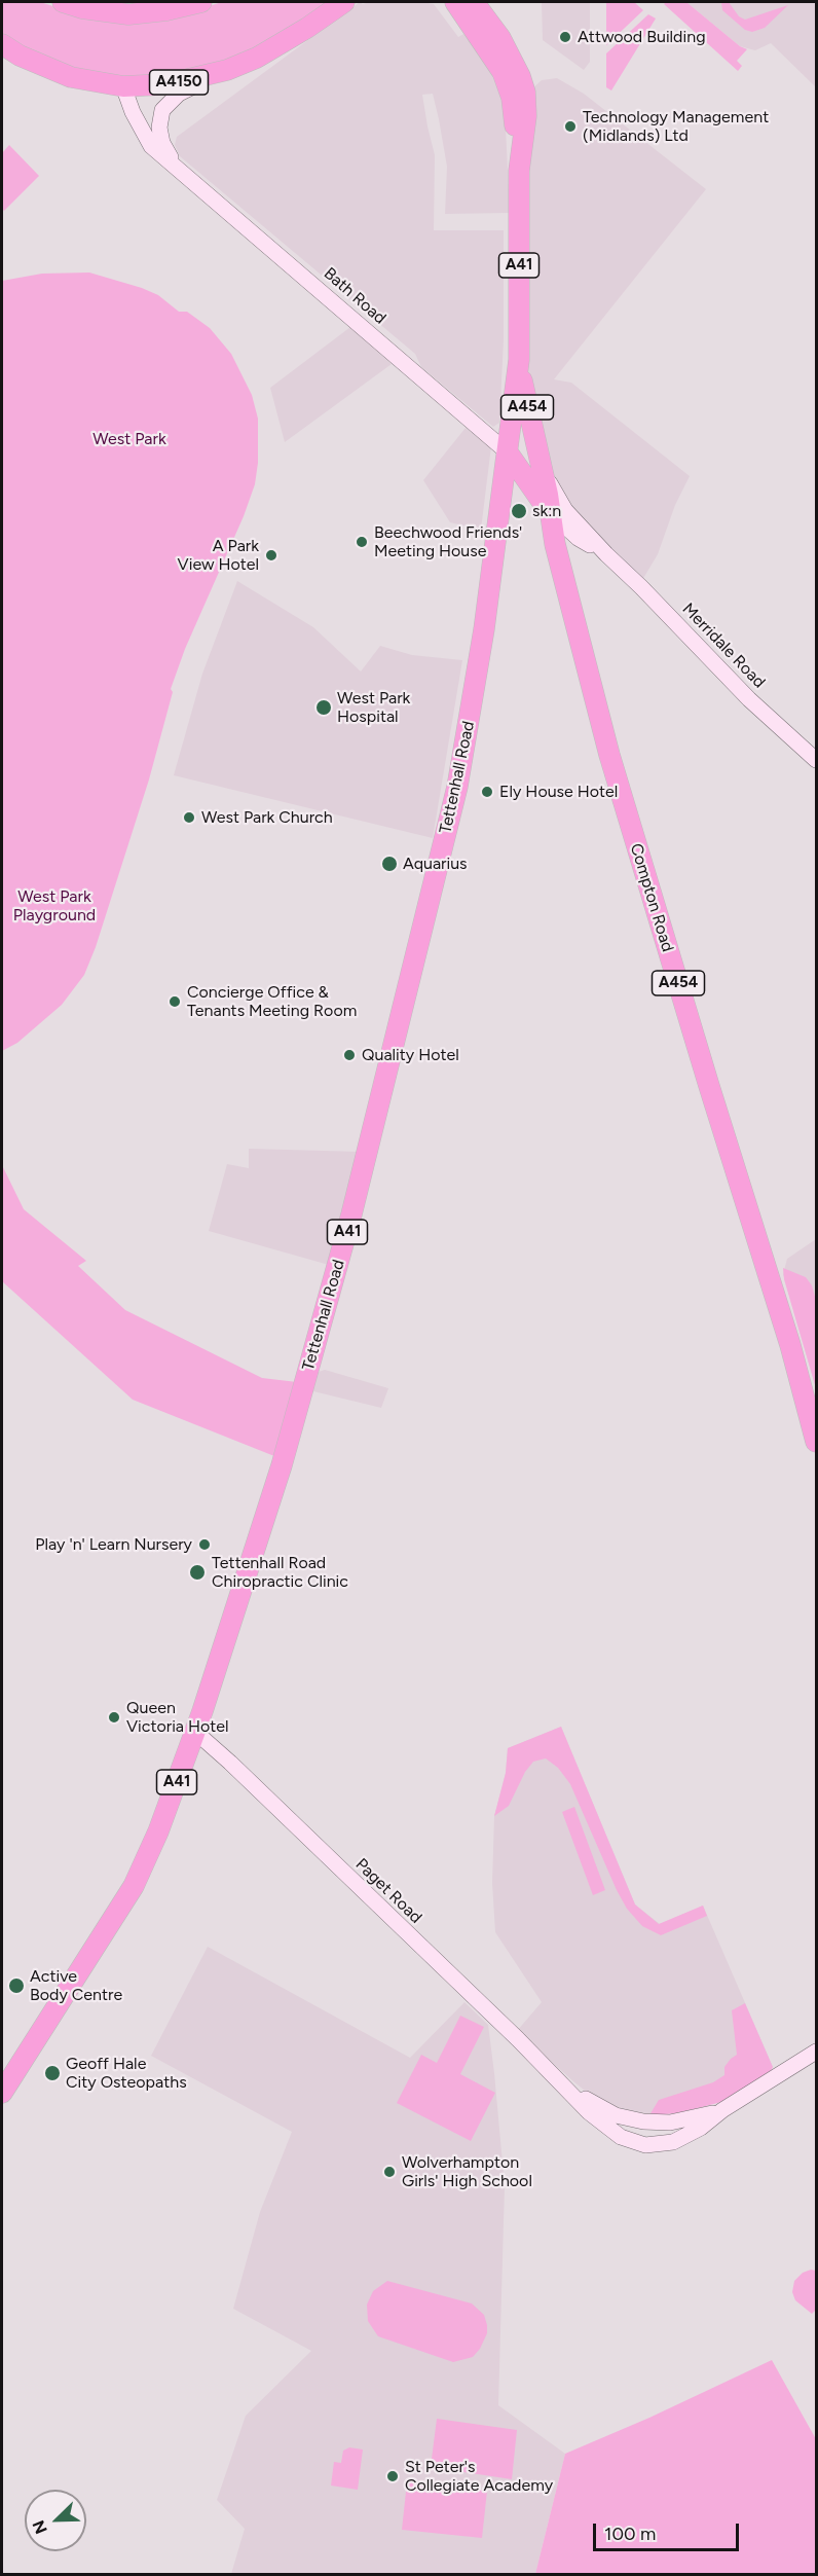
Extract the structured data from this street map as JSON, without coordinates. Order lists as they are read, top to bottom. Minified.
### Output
{"streets":{"highway":["A4150","A41","A454","Tettenhall Road","Compton Road"],"street":["Bath Road","Merridale Road","Paget Road"]},"crossings":[["A4150","Bath Road"],["A41","Bath Road"],["A41","A454"],["A41","Tettenhall Road"],["Bath Road","Tettenhall Road"],["A454","Merridale Road"],["A454","Compton Road"],["Merridale Road","Compton Road"],["Tettenhall Road","Paget Road"]],"parks":["West Park","West Park Playground"],"places":["Attwood Building","Technology Management (Midlands) Ltd","sk:n","Beechwood Friends' Meeting House","A Park View Hotel","West Park Hospital","Ely House Hotel","West Park Church","Aquarius","Concierge Office & Tenants Meeting Room","Quality Hotel","Play 'n' Learn Nursery","Tettenhall Road Chiropractic Clinic","Queen Victoria Hotel","Active Body Centre","Geoff Hale City Osteopaths","Wolverhampton Girls' High School","St Peter's Collegiate Academy"],"scale_bar":"100 m","north":"bottom left"}
